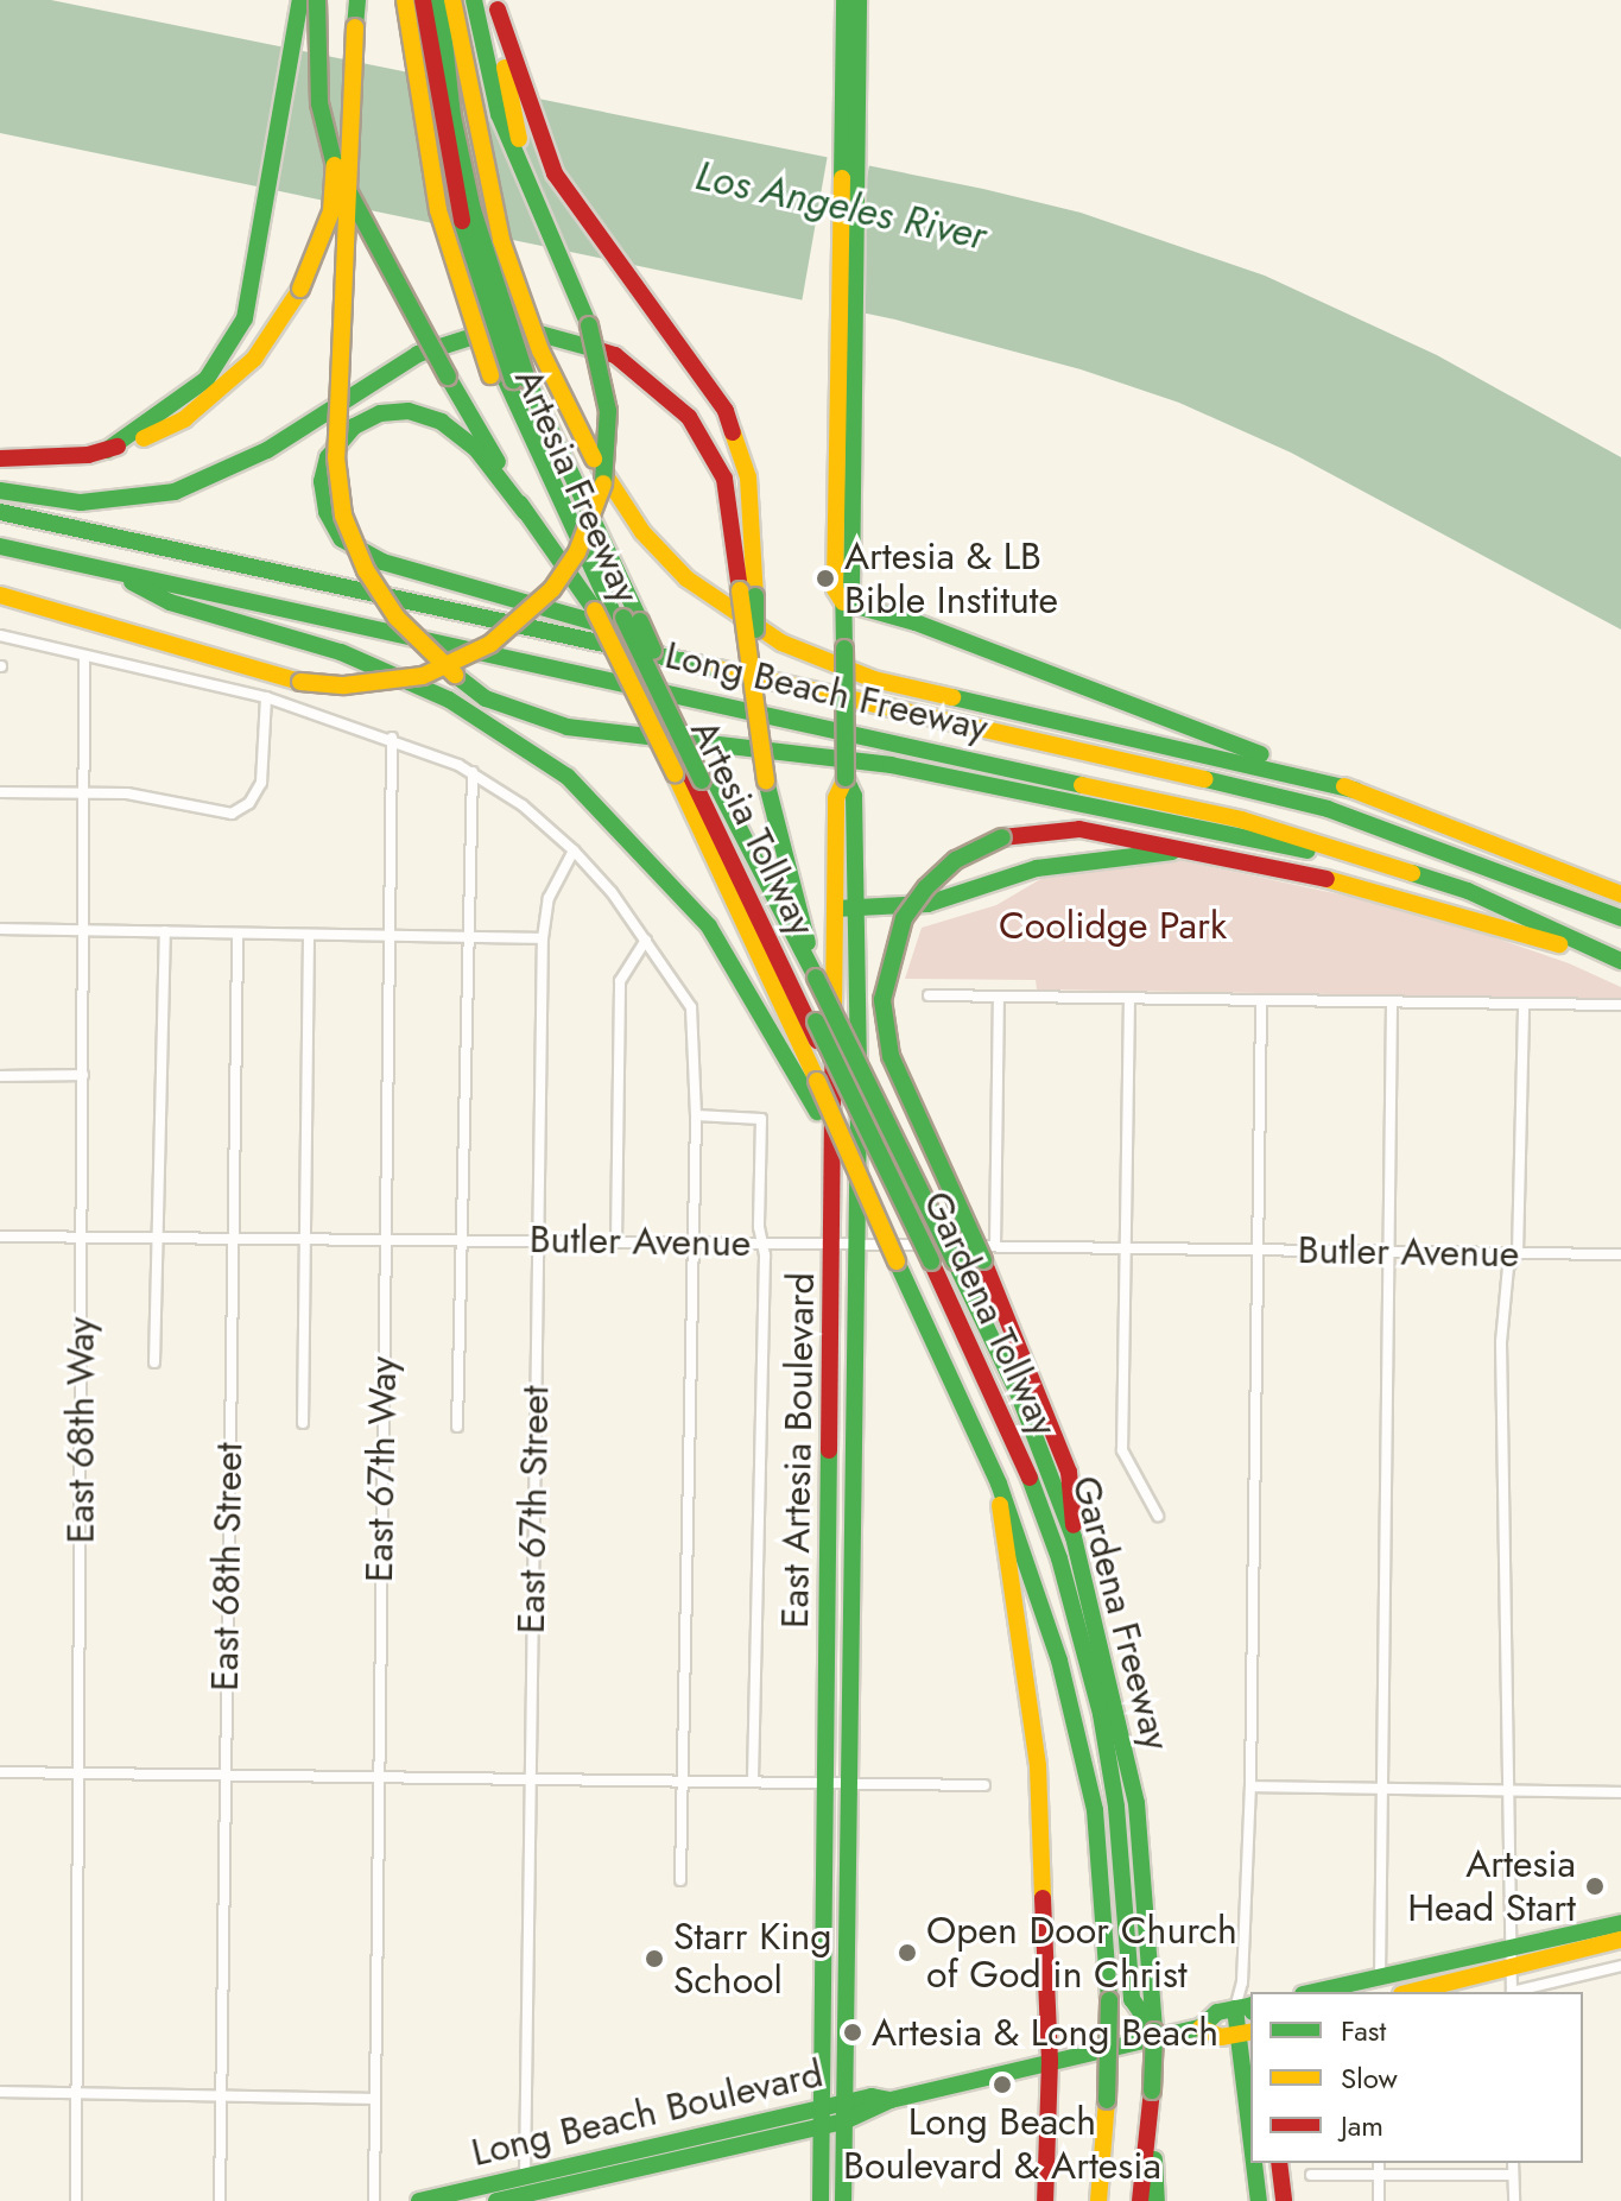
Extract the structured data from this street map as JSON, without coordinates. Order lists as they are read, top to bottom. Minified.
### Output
{"streets":{"main road":["Artesia Freeway","Long Beach Freeway","Artesia Tollway","Gardena Tollway","East Artesia Boulevard","Gardena Freeway","Long Beach Boulevard"],"street":["Butler Avenue","East 68th Way","East 67th Way","East 67th Street","East 68th Street"]},"crossings":[["Artesia Freeway","Artesia Tollway"],["Artesia Freeway","Gardena Freeway"],["Artesia Tollway","Gardena Tollway"],["Butler Avenue","East 68th Way"],["Butler Avenue","East Artesia Boulevard"],["Butler Avenue","East 67th Way"],["Butler Avenue","East 67th Street"],["Butler Avenue","East 68th Street"],["Gardena Tollway","Gardena Freeway"],["East Artesia Boulevard","Long Beach Boulevard"],["East 67th Street","Long Beach Boulevard"]],"water":["Los Angeles River"],"parks":["Coolidge Park"],"places":["Artesia & LB Bible Institute","Artesia Head Start","Open Door Church of God in Christ","Starr King School","Artesia & Long Beach","Long Beach Boulevard & Artesia"],"legend":["Fast","Slow","Jam"]}
